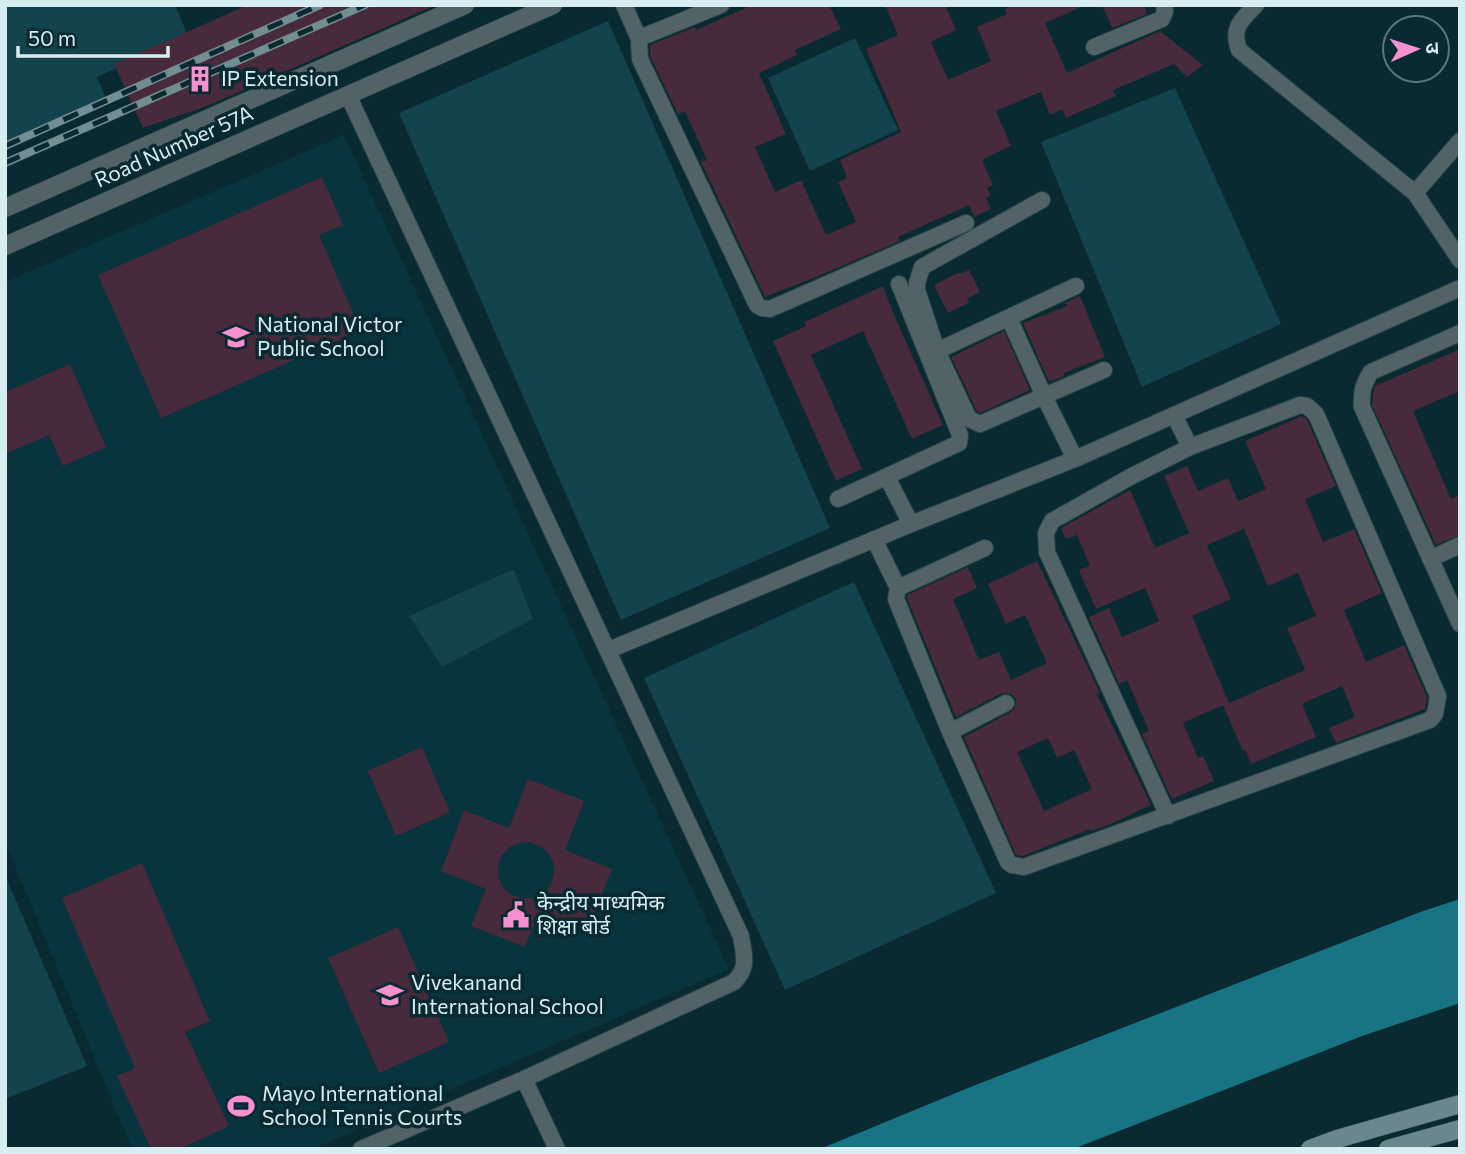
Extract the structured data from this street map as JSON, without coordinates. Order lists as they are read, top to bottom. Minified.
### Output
{"streets":{"street":["Road Number 57A"]},"places":{"building":["IP Extension"],"school or university":["National Victor Public School","Vivekanand International School"],"public building":["केन्द्रीय माध्यमिक शिक्षा बोर्ड"],"sports":["Mayo International School Tennis Courts"]},"scale_bar":"50 m","north":"right"}
